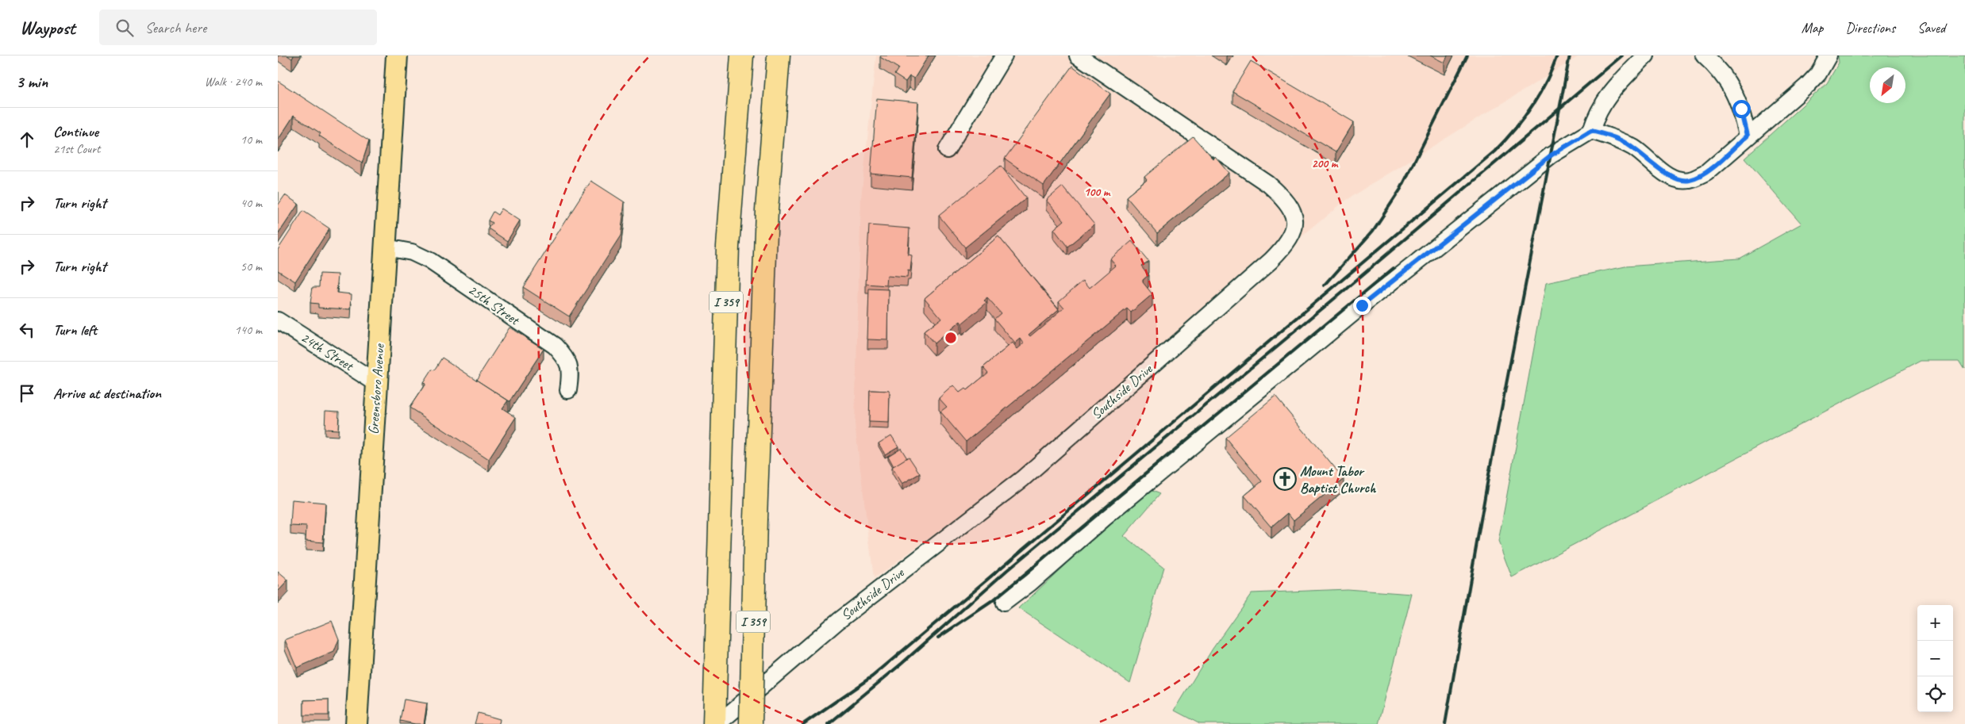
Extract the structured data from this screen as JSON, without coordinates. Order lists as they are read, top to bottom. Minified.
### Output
{"streets":{"highway":["I 359"],"main road":["Greensboro Avenue"],"street":["25th Street","24th Street","Southside Drive"]},"crossings":[["25th Street","Greensboro Avenue"],["24th Street","Greensboro Avenue"]],"places":{"church":["Mount Tabor Baptist Church"]},"north":"bottom left","page":{"header":"Waypost","search":"Search here","nav":["Map","Directions","Saved"],"heading":["3 min","Walk · 240 m"],"list":[["Continue","21st Court","10 m"],["Turn right","40 m"],["Turn right","50 m"],["Turn left","140 m"],"Arrive at destination"],"map_buttons":["+","−"]},"rings":["200 m","100 m"]}
